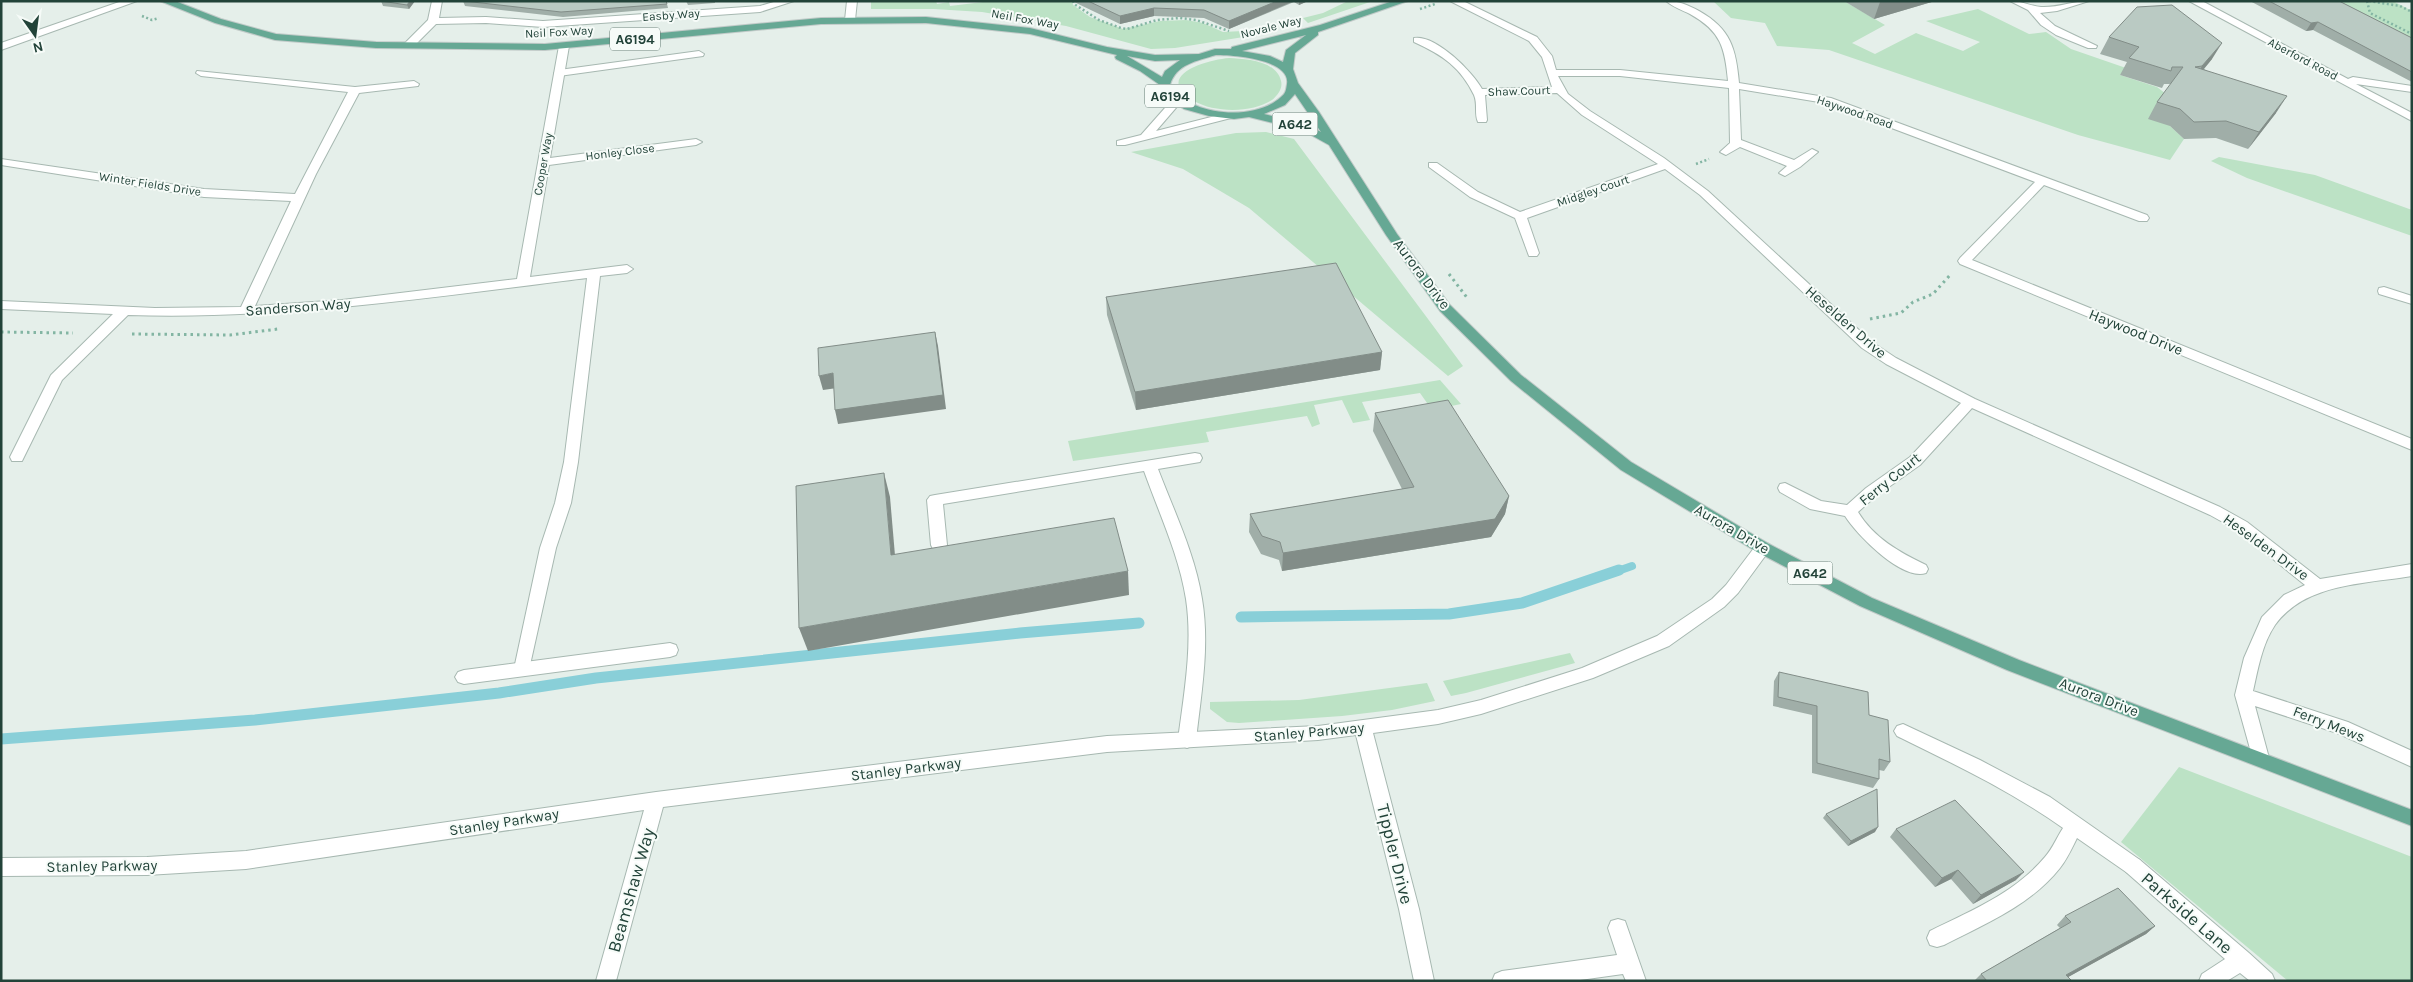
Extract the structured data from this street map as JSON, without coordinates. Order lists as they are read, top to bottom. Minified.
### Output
{"streets":{"main road":["Neil Fox Way","Novale Way","A6194","A642","Aurora Drive"],"street":["Easby Way","Aberford Road","Shaw Court","Haywood Road","Honley Close","Cooper Way","Winter Fields Drive","Midgley Court","Sanderson Way","Heselden Drive","Haywood Drive","Ferry Court","Ferry Mews","Stanley Parkway","Tippler Drive","Beamshaw Way","Parkside Lane"]},"crossings":[["Neil Fox Way","A6194"],["Neil Fox Way","Cooper Way"],["Novale Way","A6194"],["Novale Way","Aurora Drive"],["A6194","Aurora Drive"],["Shaw Court","Heselden Drive"],["Haywood Road","Heselden Drive"],["Honley Close","Cooper Way"],["Cooper Way","Sanderson Way"],["Midgley Court","Heselden Drive"],["Aurora Drive","Stanley Parkway"],["Heselden Drive","Ferry Court"],["Stanley Parkway","Tippler Drive"],["Stanley Parkway","Beamshaw Way"]],"north":"bottom"}
